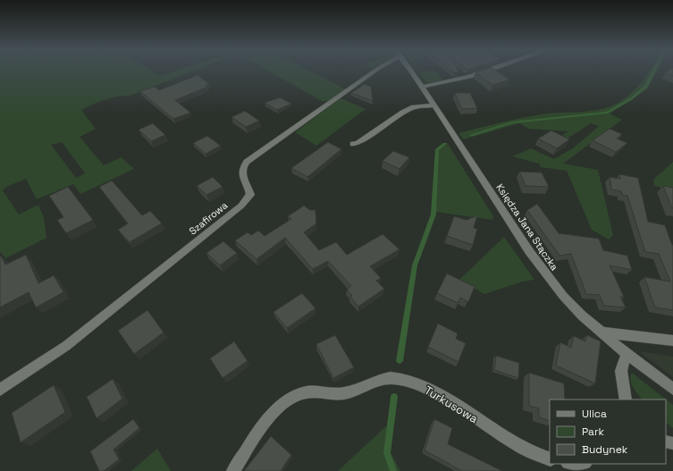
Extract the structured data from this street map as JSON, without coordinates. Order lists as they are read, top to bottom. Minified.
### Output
{"streets":{"street":["Szafirowa","Księdza Jana Stączka","Turkusowa"]},"legend":["Ulica","Park","Budynek"]}
